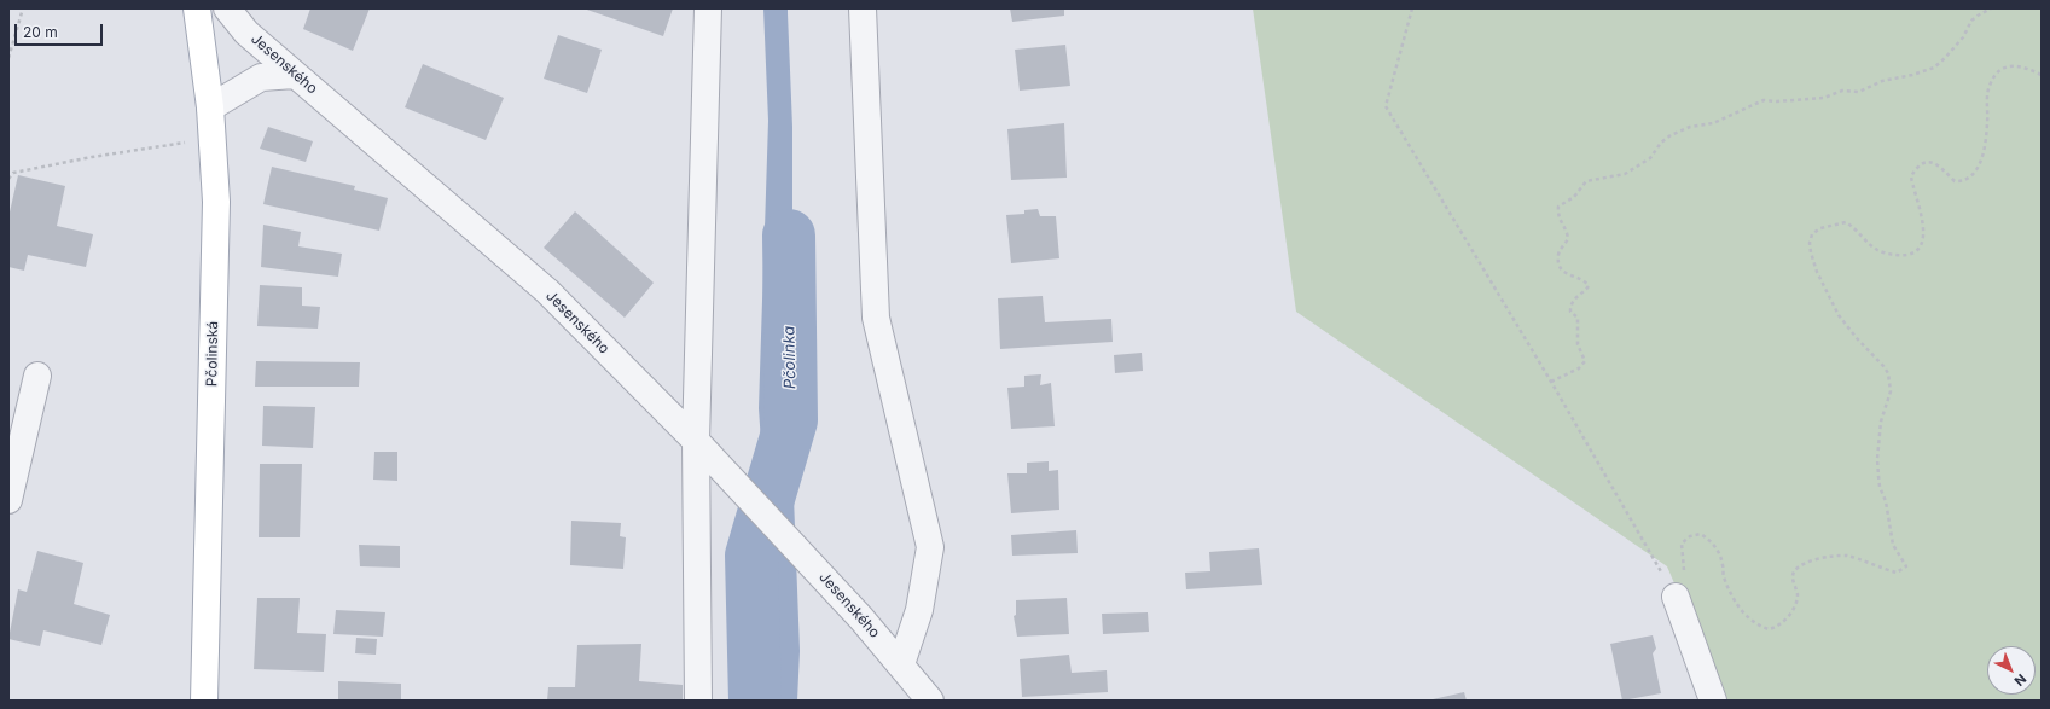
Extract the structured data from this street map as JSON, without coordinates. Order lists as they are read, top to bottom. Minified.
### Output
{"streets":{"main road":["Pčolinská"],"street":["Jesenského"]},"water":["Pčolinka"],"scale_bar":"20 m","north":"bottom right"}
